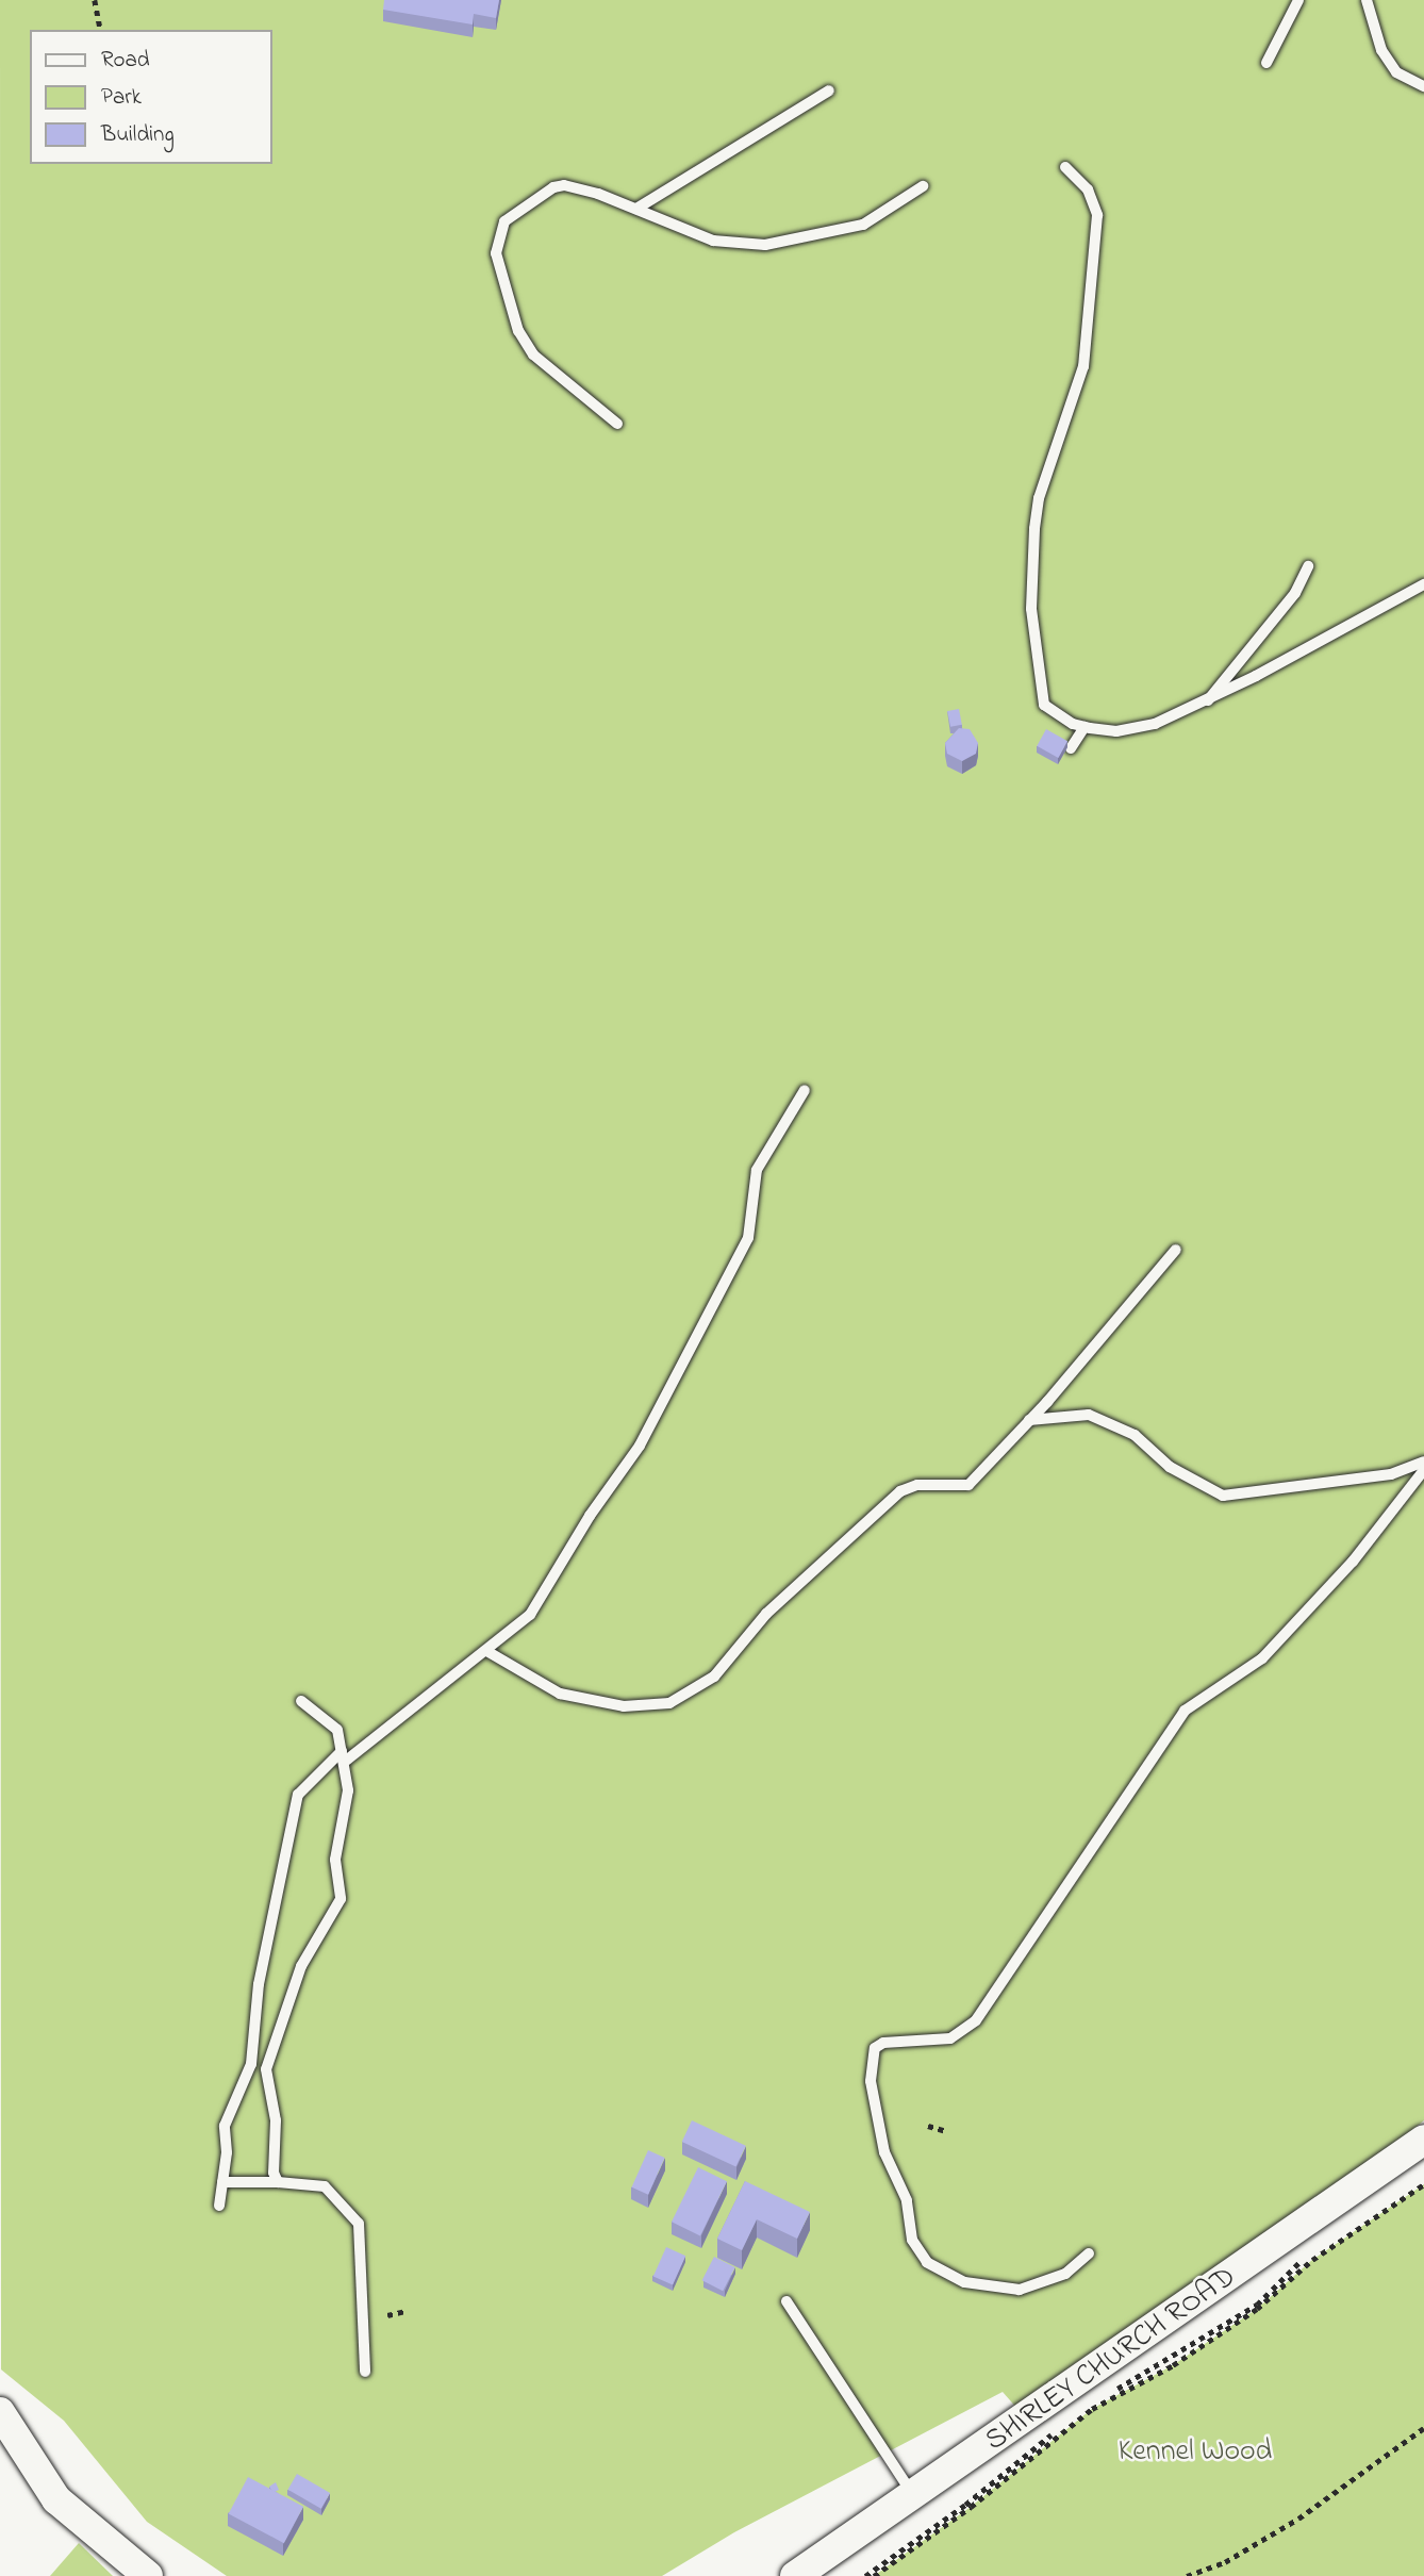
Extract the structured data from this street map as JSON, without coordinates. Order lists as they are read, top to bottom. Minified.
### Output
{"streets":{"street":["SHIRLEY CHURCH ROAD"]},"parks":["Kennel Wood"],"legend":["Road","Park","Building"]}
